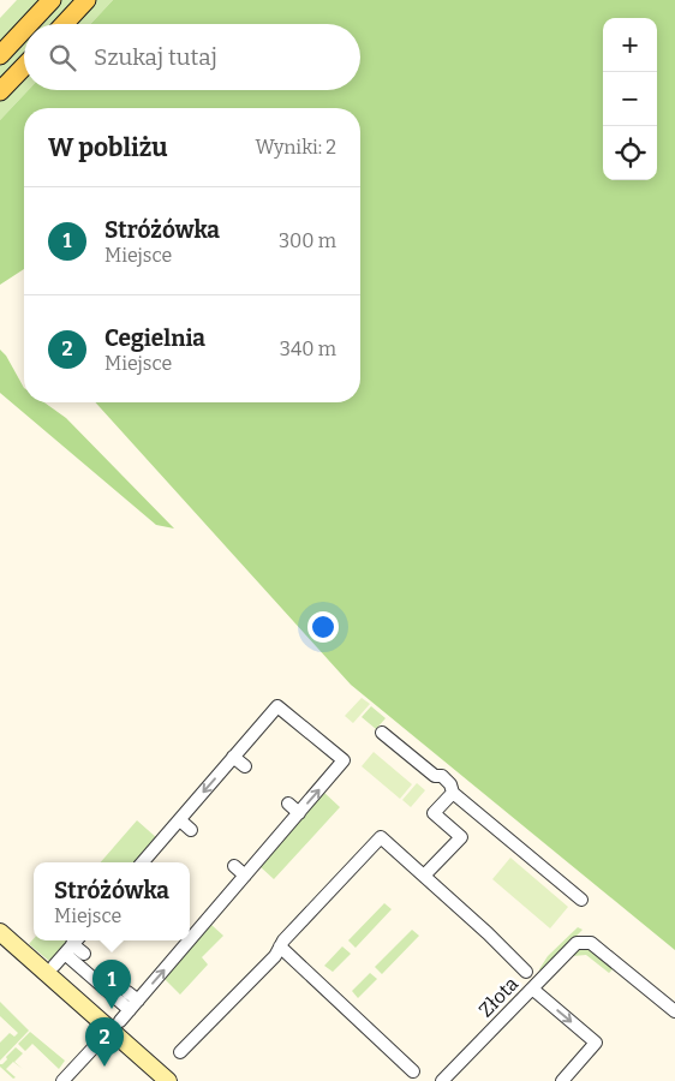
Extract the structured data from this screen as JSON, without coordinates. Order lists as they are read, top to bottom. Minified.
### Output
{"streets":{"street":["Złota"]},"page":{"map_buttons":["+","−"],"search":"Szukaj tutaj","heading":["W pobliżu","Wyniki: 2"],"list":[{"mark":"1","name":"Stróżówka","note":"Miejsce","value":"300 m"},{"mark":"2","name":"Cegielnia","note":"Miejsce","value":"340 m"}],"popup":["Stróżówka","Miejsce"],"pins":["1","2"]}}
